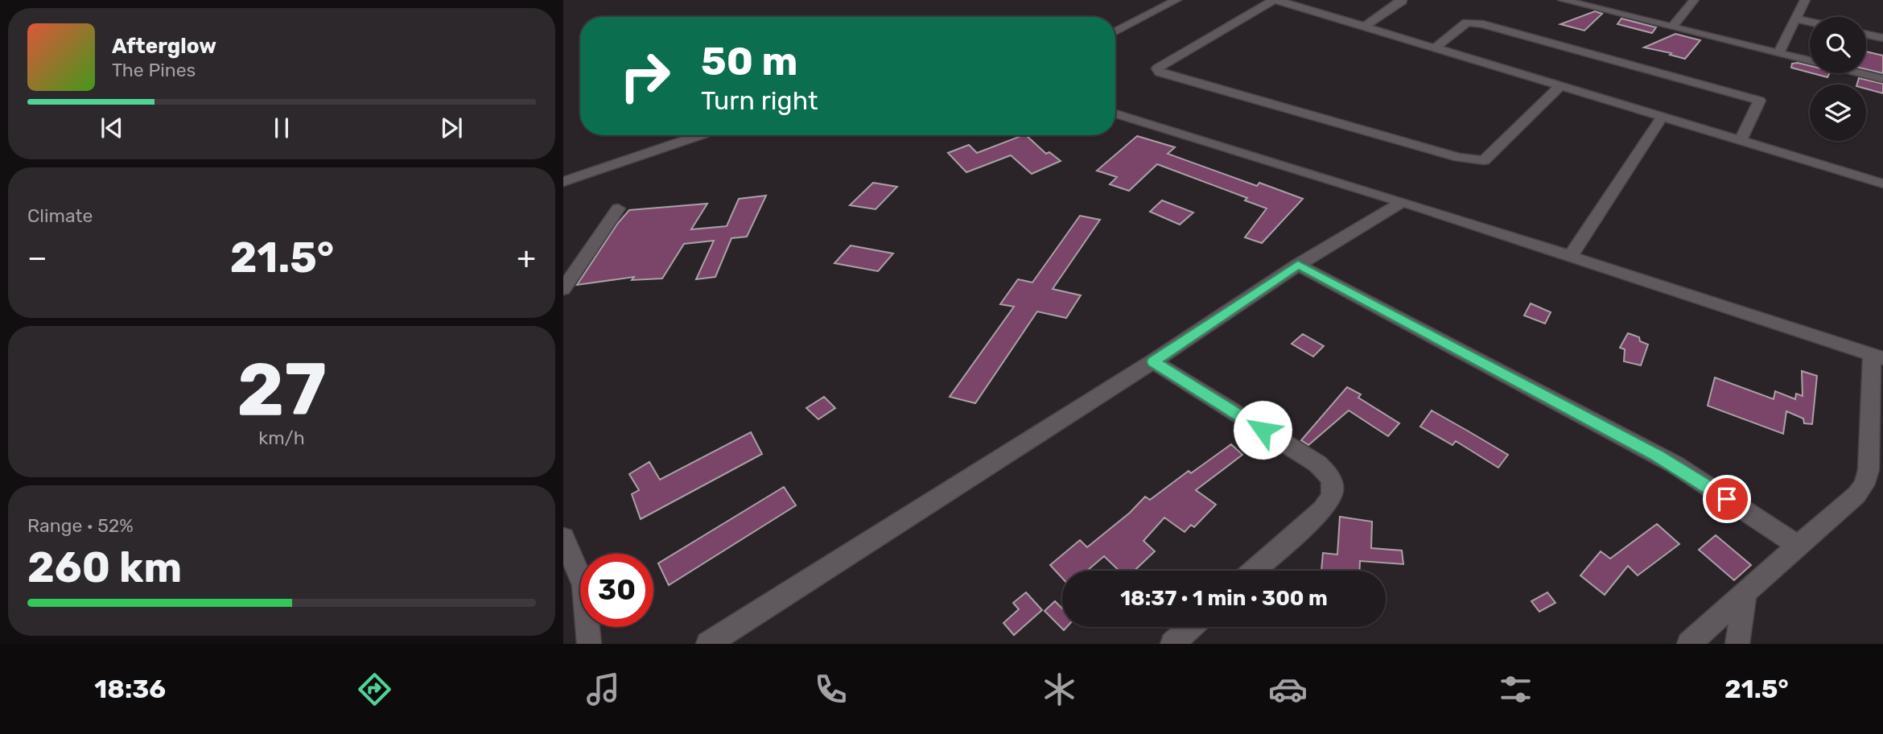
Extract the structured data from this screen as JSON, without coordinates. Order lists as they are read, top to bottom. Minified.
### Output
{"page":{"turn":["50 m","Turn right"],"song":["Afterglow","The Pines"],"tile":["Climate",["27","km/h"],["Range · 52%","260 km"]],"heat":["−","21.5°","+"],"limit":"30","trip":"18:37 · 1 min · 300 m","tabs":["18:36","21.5°"]}}
